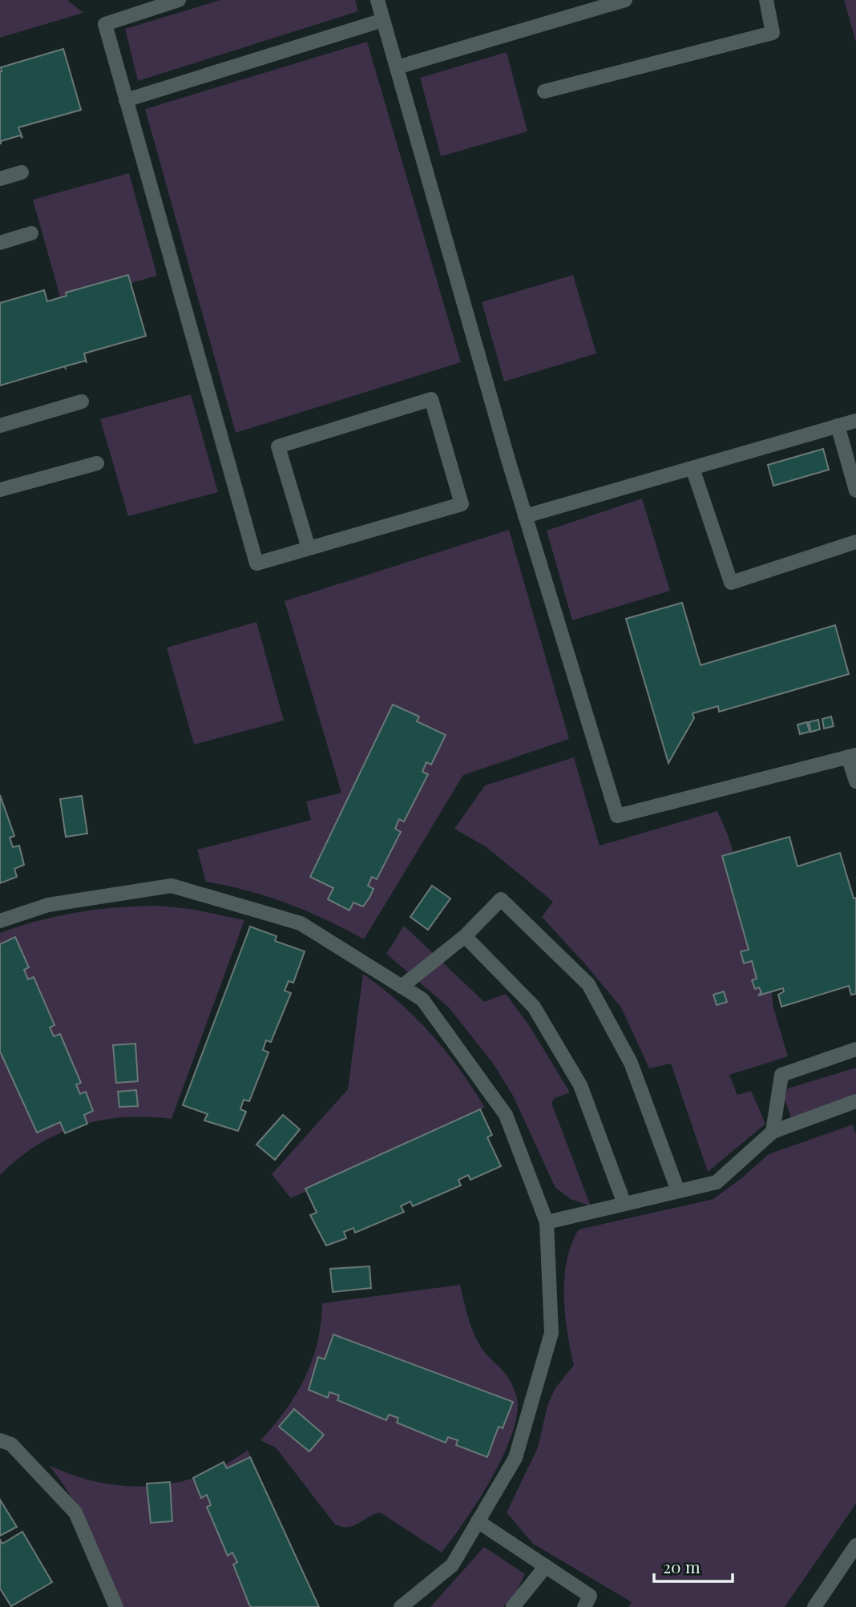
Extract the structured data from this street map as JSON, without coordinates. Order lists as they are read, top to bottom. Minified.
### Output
{"scale_bar":"20 m"}
